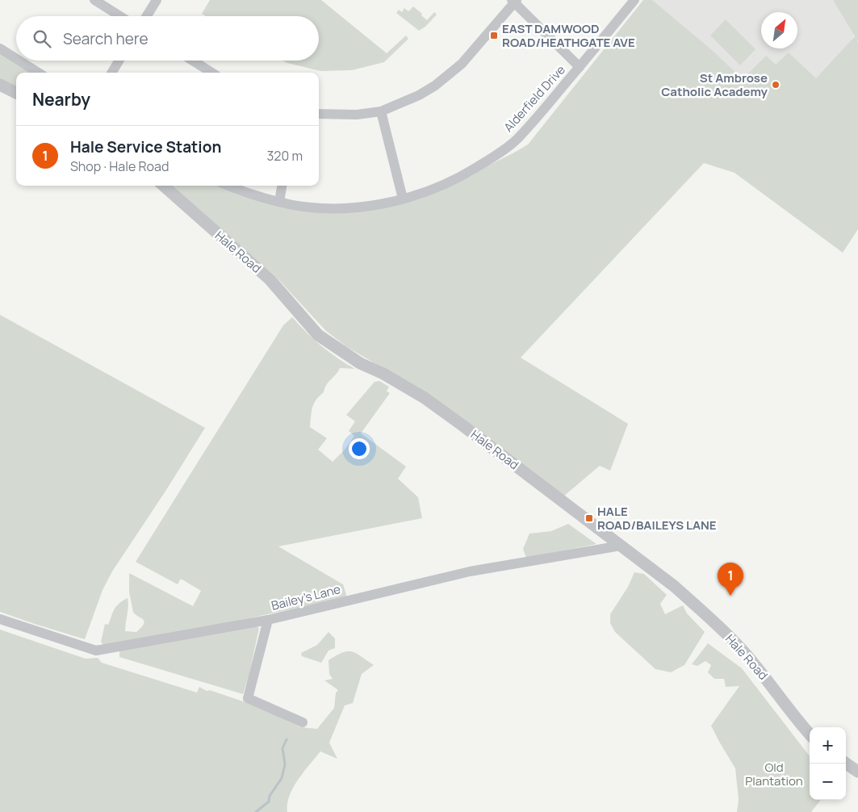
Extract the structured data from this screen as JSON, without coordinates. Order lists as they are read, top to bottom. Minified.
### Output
{"streets":{"street":["Alderfield Drive","Hale Road","Bailey's Lane"]},"crossings":[["Hale Road","Bailey's Lane"]],"parks":["Old Plantation"],"places":{"transit":["EAST DAMWOOD ROAD/HEATHGATE AVE","HALE ROAD/BAILEYS LANE"],"other":["St Ambrose Catholic Academy"]},"north":"top right","page":{"search":"Search here","heading":"Nearby","list":[{"mark":"1","name":"Hale Service Station","note":"Shop · Hale Road","value":"320 m"}],"pins":"1","map_buttons":["+","−"]}}
